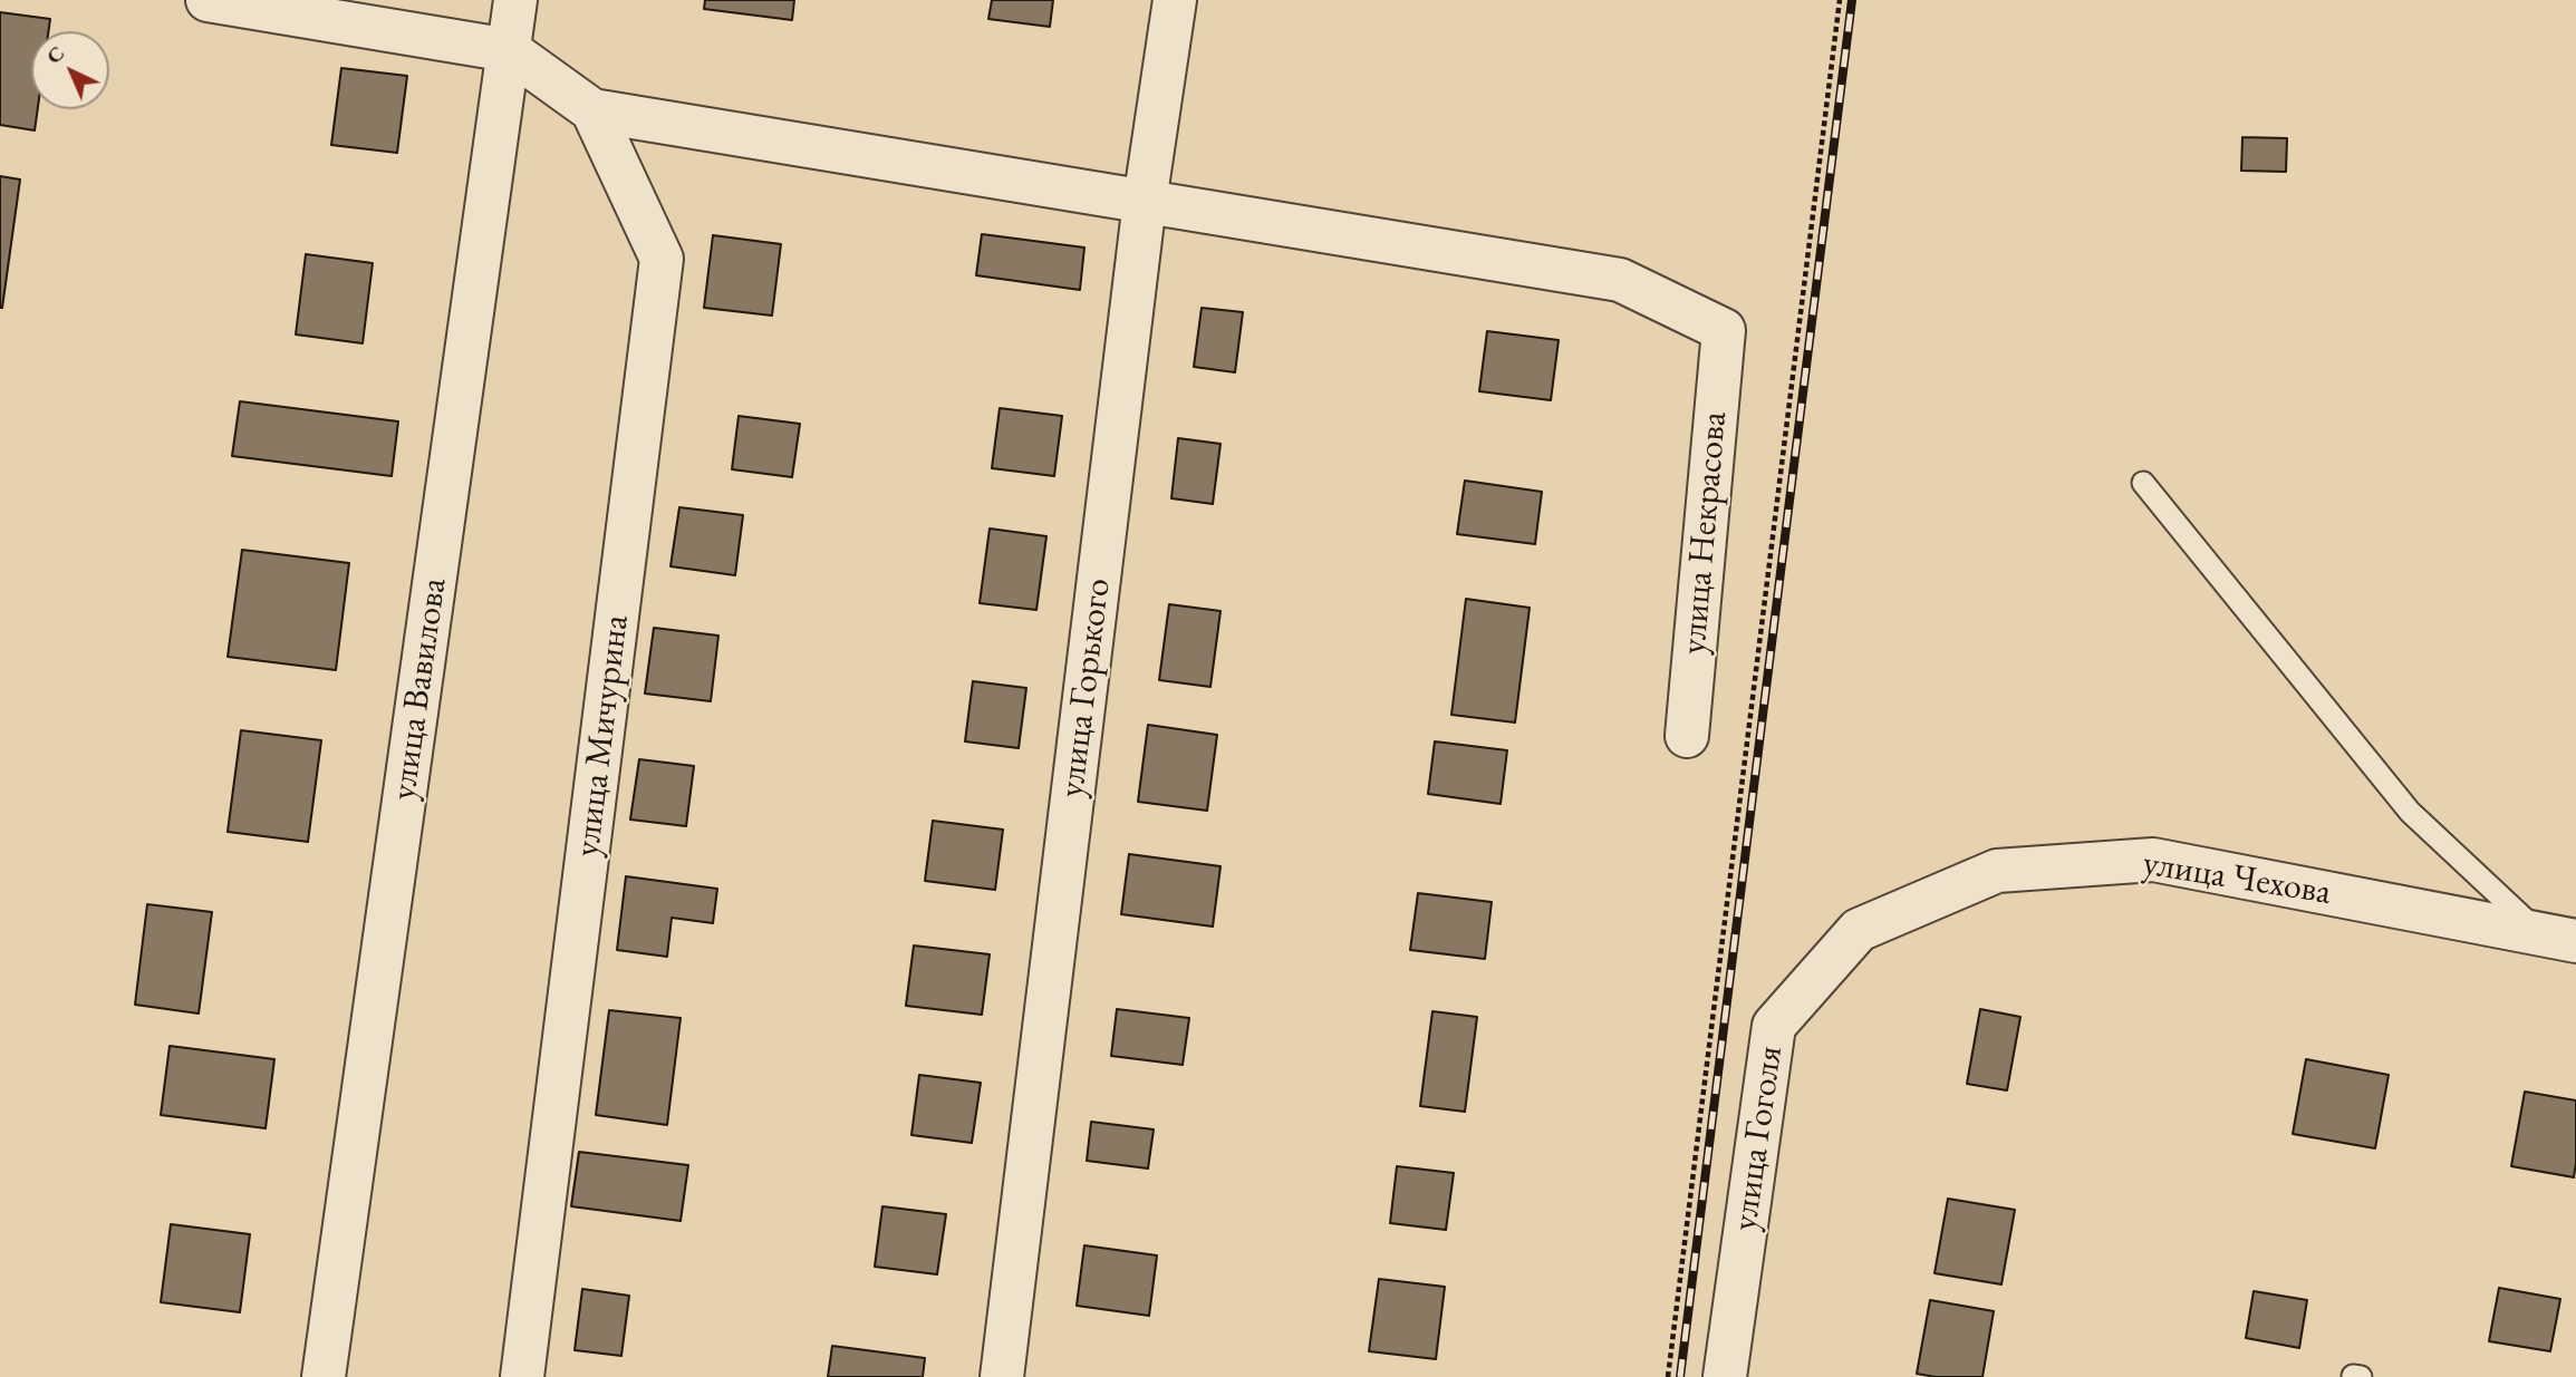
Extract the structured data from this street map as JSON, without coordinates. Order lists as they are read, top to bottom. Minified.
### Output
{"streets":{"street":["улица Некрасова","улица Горького","улица Вавилова","улица Мичурина","улица Чехова","улица Гоголя"]},"crossings":[["улица Некрасова","улица Горького"],["улица Чехова","улица Гоголя"]],"north":"top left"}
